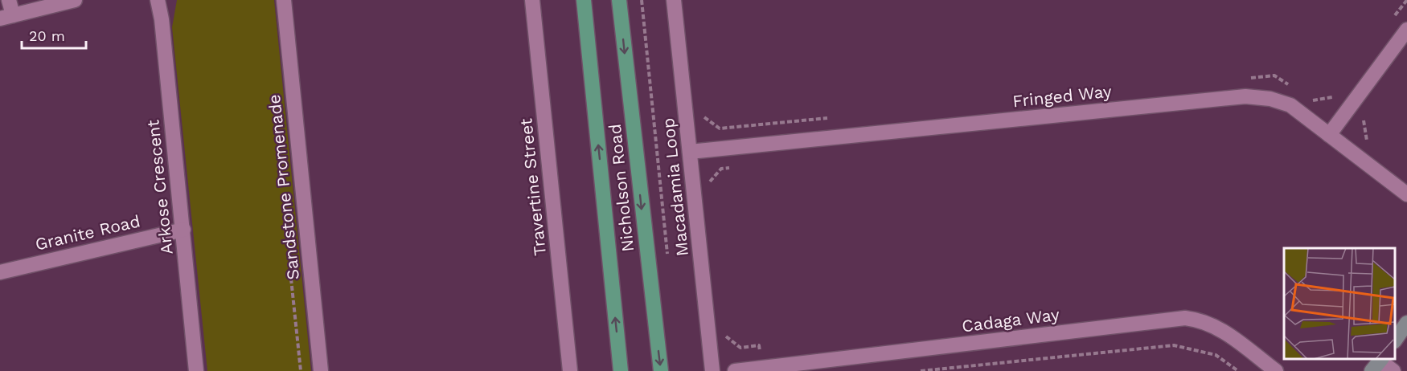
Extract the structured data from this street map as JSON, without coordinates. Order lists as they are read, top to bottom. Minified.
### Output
{"streets":{"main road":["Nicholson Road"],"street":["Fringed Way","Arkose Crescent","Sandstone Promenade","Travertine Street","Macadamia Loop","Granite Road","Cadaga Way"]},"crossings":[["Fringed Way","Macadamia Loop"],["Arkose Crescent","Granite Road"]],"scale_bar":"20 m"}
